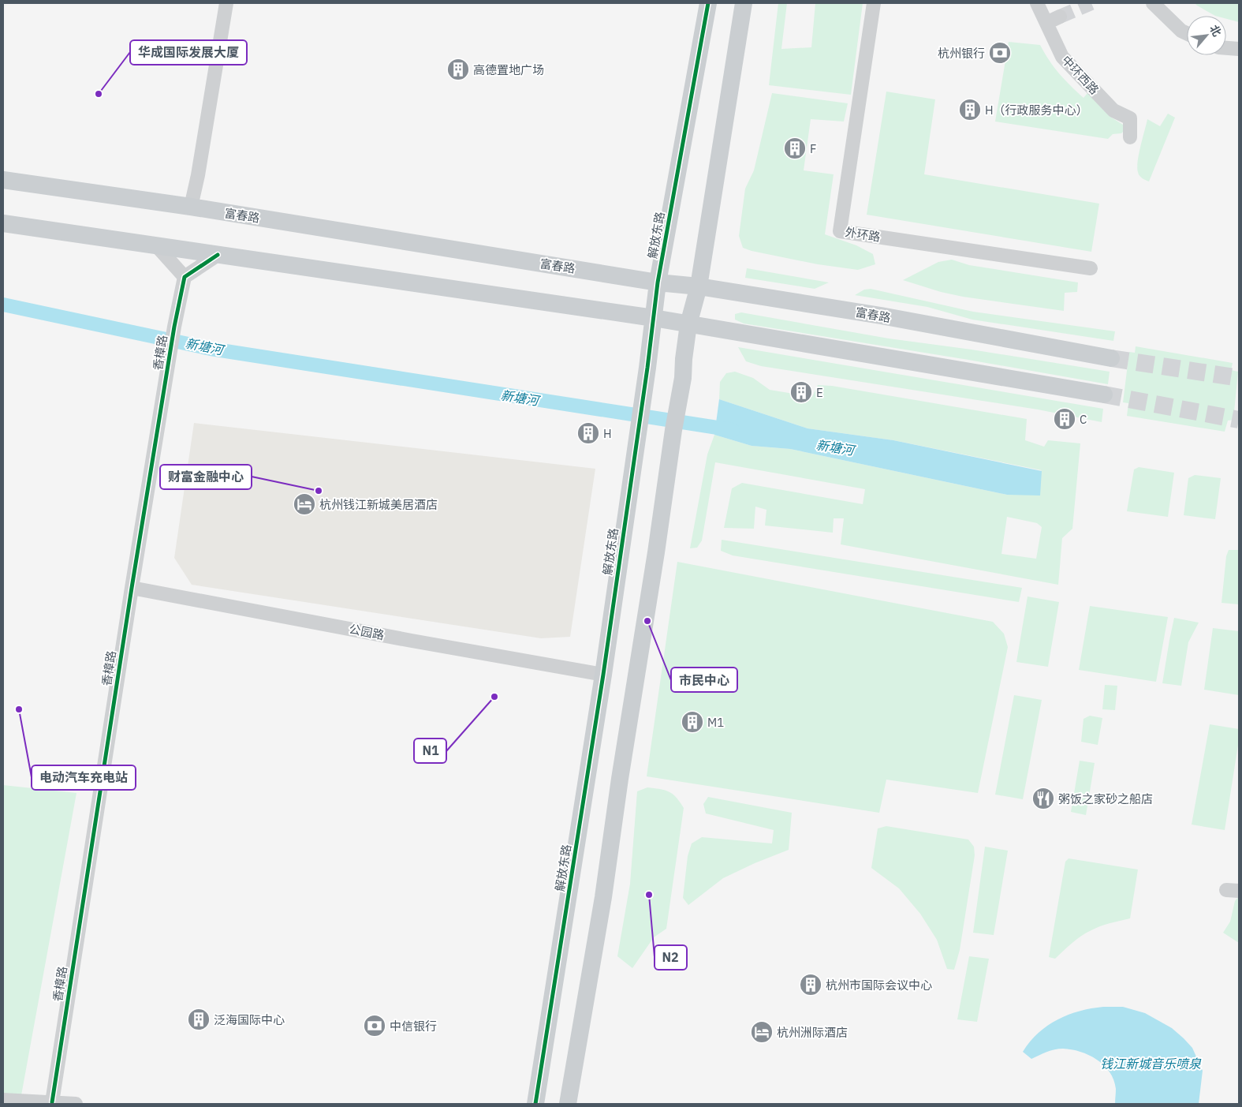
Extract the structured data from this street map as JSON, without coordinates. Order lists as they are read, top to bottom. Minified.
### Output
{"streets":{"main road":["富春路","解放东路"],"street":["中环西路","外环路","香樟路","公园路"]},"crossings":[["富春路","解放东路"],["解放东路","公园路"],["香樟路","公园路"]],"water":["新塘河","钱江新城音乐喷泉"],"places":{"bank":["杭州银行","中信银行"],"building":["高德置地广场","H（行政服务中心）","F","E","C","H","M1","杭州市国际会议中心","泛海国际中心"],"other":["华成国际发展大厦","财富金融中心","市民中心","N1","电动汽车充电站","N2"],"hotel":["杭州钱江新城美居酒店","杭州洲际酒店"],"restaurant":["粥饭之家砂之船店"]},"north":"top right"}
